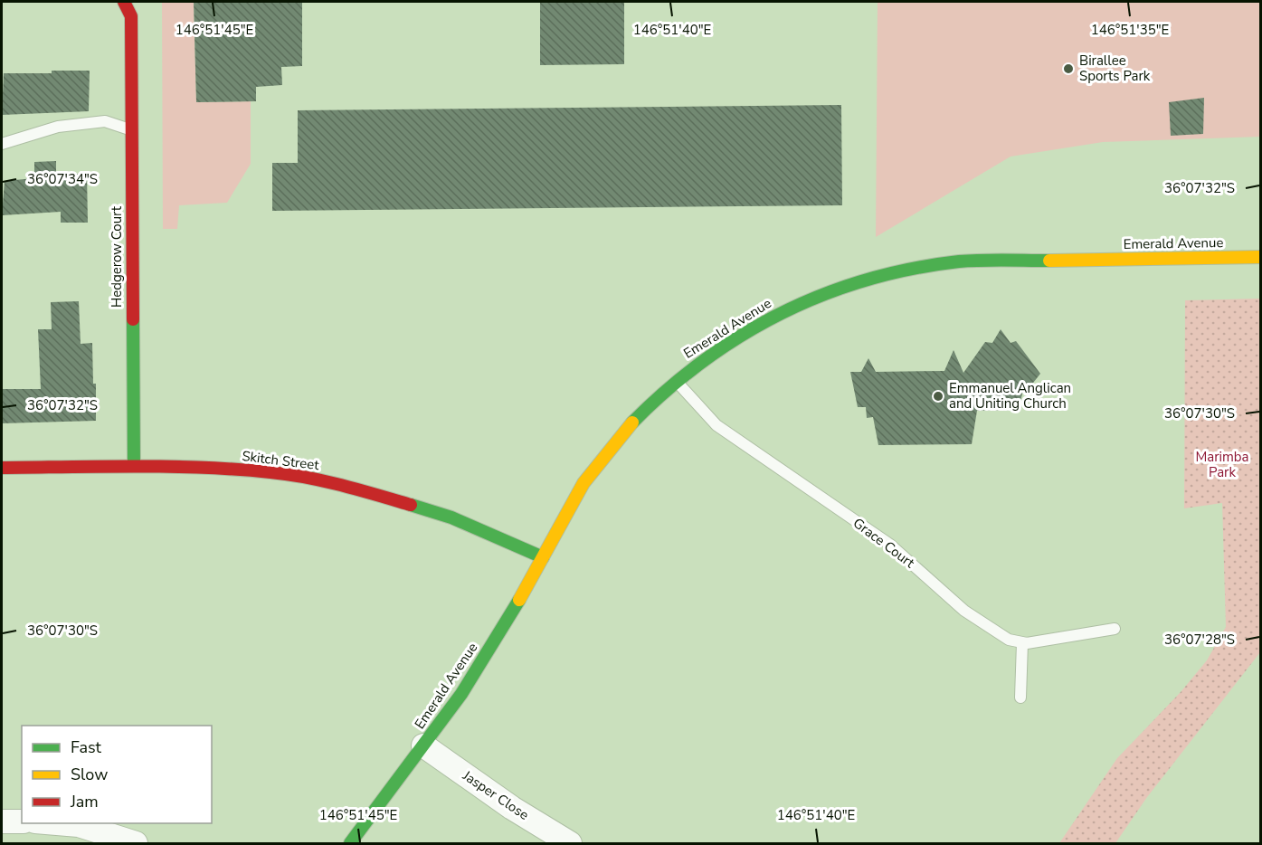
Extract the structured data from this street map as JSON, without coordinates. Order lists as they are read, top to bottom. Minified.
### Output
{"streets":{"street":["Emerald Avenue","Hedgerow Court","Skitch Street","Jasper Close"],"lane":["Grace Court"]},"crossings":[["Emerald Avenue","Skitch Street"],["Emerald Avenue","Grace Court"],["Emerald Avenue","Jasper Close"],["Hedgerow Court","Skitch Street"]],"parks":["Marimba Park"],"places":["Birallee Sports Park","Emmanuel Anglican and Uniting Church"],"legend":["Fast","Slow","Jam"],"coordinates":["146°51'45\"E","146°51'40\"E","146°51'35\"E","36°07'34\"S","36°07'32\"S","36°07'30\"S","36°07'28\"S"]}
